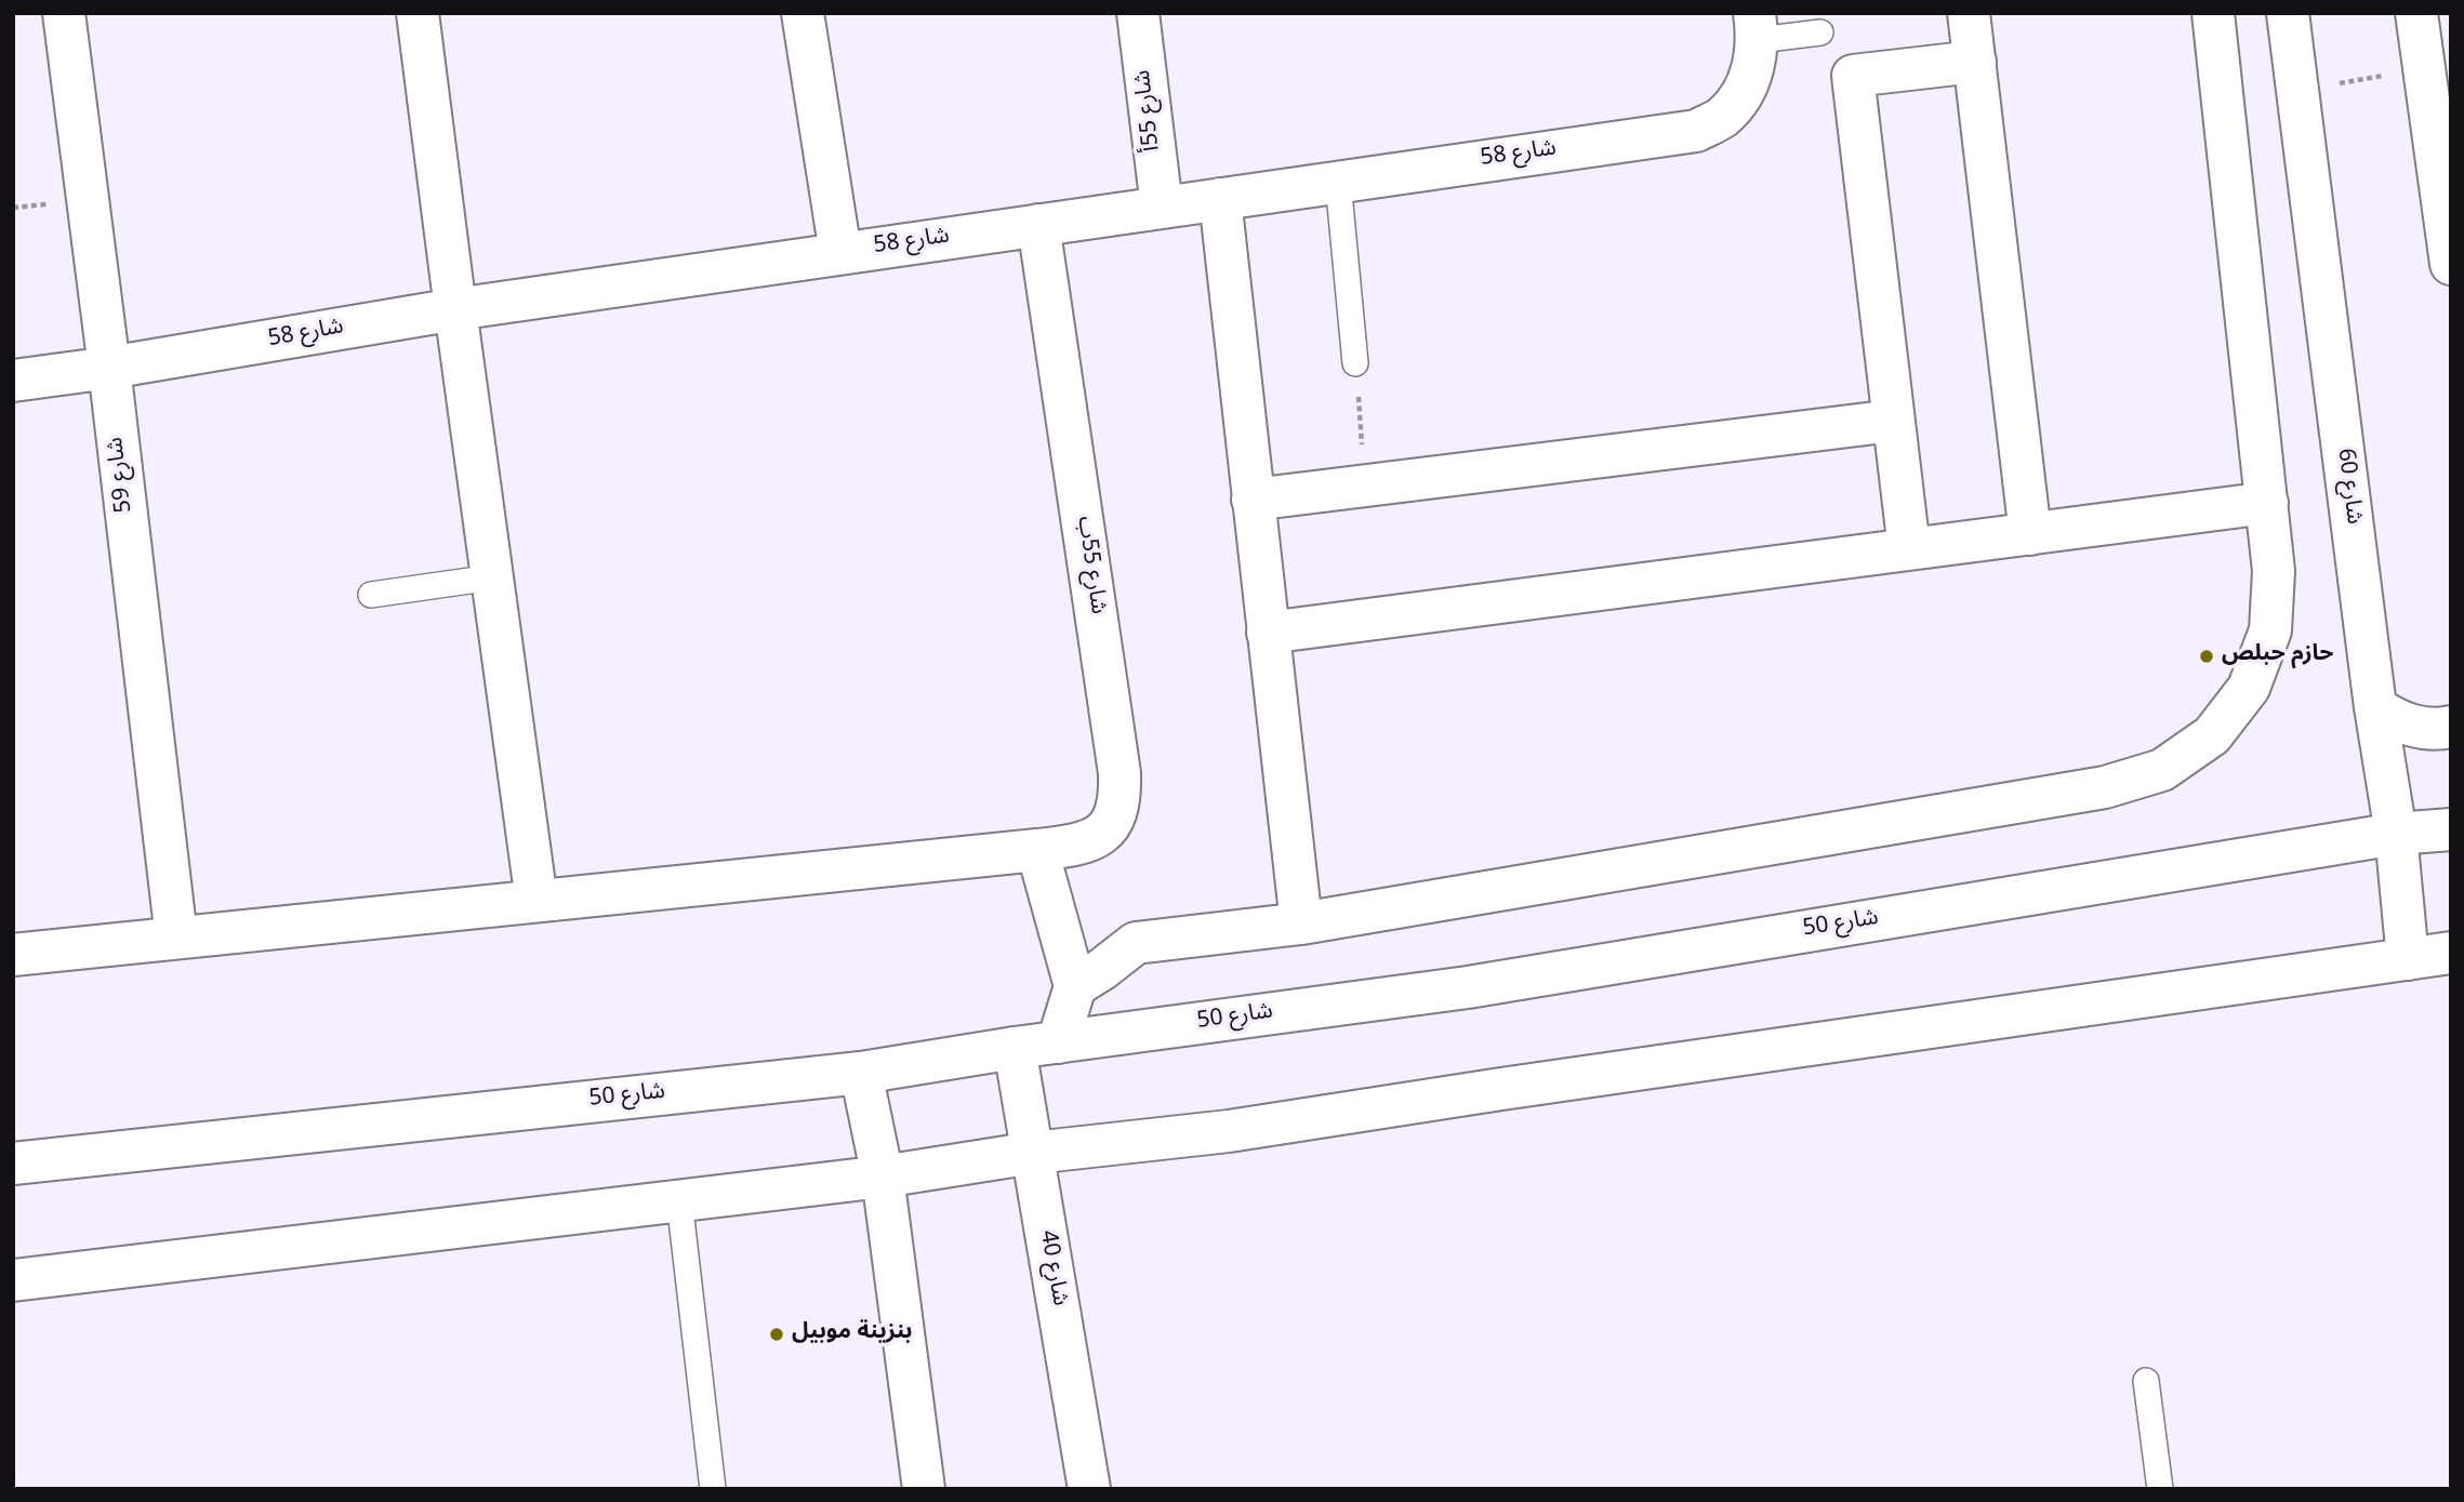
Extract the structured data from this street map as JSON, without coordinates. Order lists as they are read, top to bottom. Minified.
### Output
{"streets":{"street":["شارع 55أ","شارع 58","شارع 59","شارع 60","شارع 55ب","شارع 50","شارع 40"]},"crossings":[["شارع 55أ","شارع 58"],["شارع 58","شارع 59"],["شارع 58","شارع 55ب"],["شارع 59","شارع 55ب"],["شارع 60","شارع 50"],["شارع 50","شارع 40"]],"places":["حازم حبلص","بنزينة موبيل"]}
